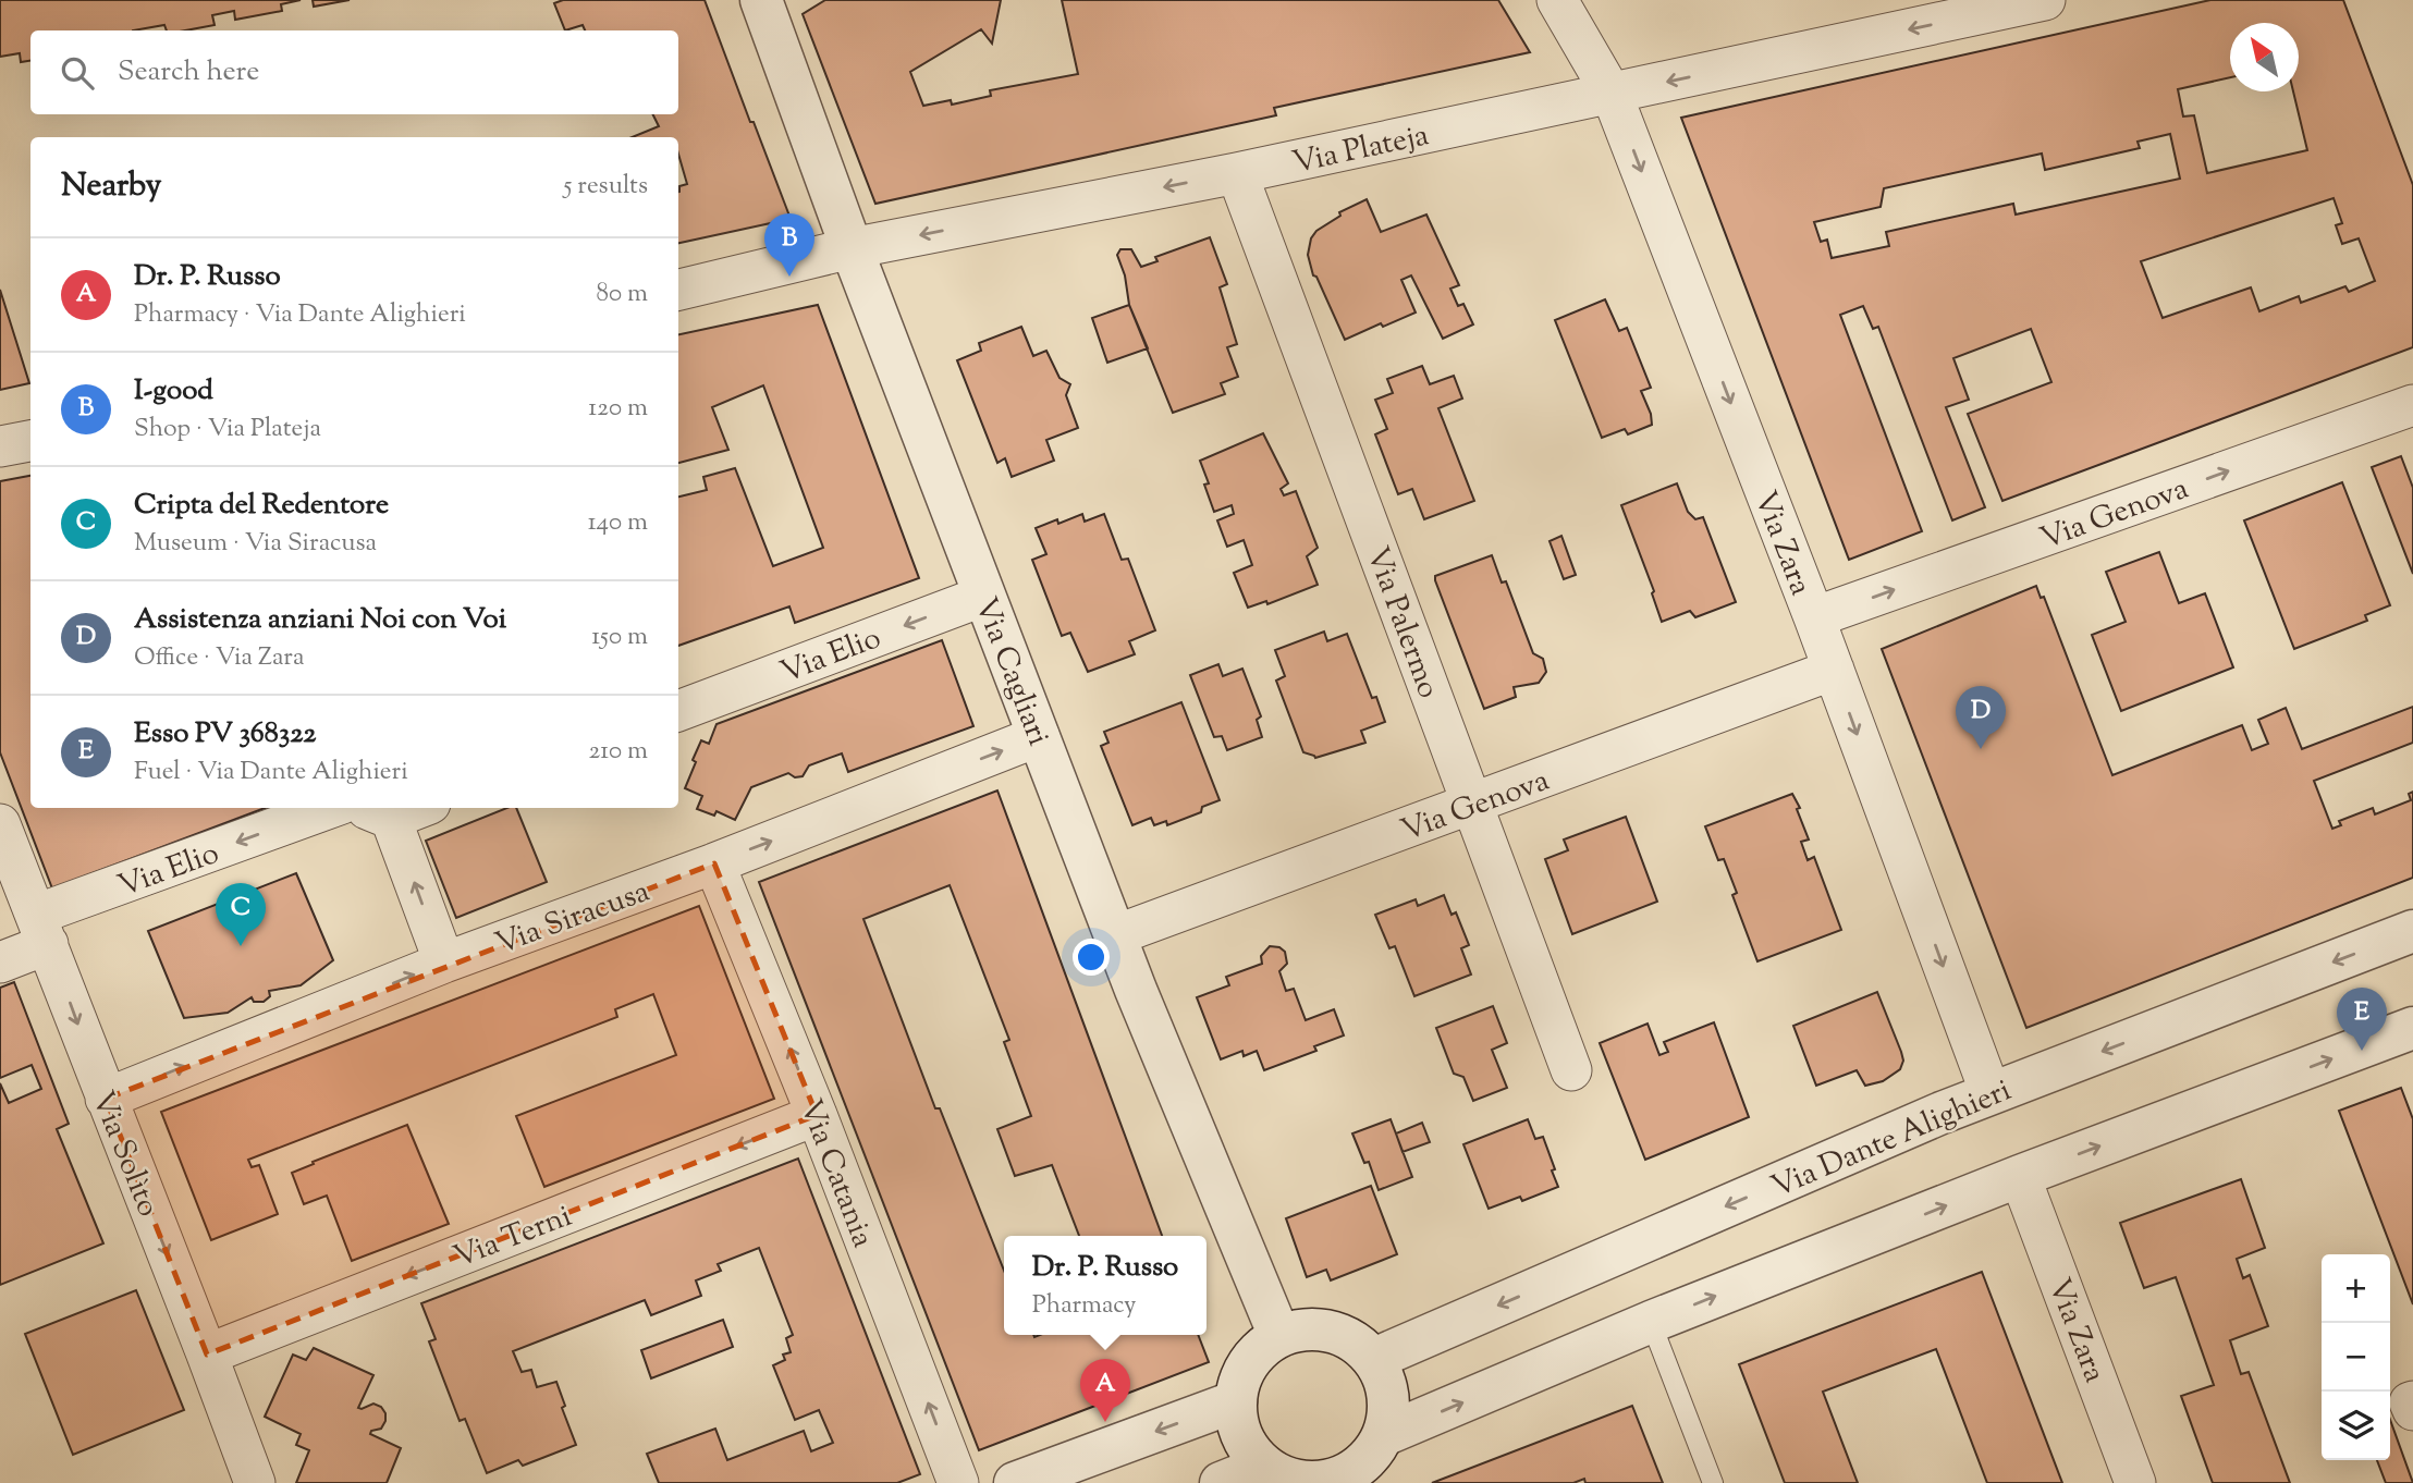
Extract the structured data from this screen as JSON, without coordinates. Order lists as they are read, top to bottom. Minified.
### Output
{"streets":{"street":["Via Plateja","Via Genova","Via Zara","Via Palermo","Via Elio","Via Cagliari","Via Siracusa","Via Dante Alighieri","Via Solìto","Via Catania","Via Terni"]},"crossings":[["Via Plateja","Via Zara"],["Via Plateja","Via Palermo"],["Via Plateja","Via Cagliari"],["Via Genova","Via Zara"],["Via Genova","Via Palermo"],["Via Genova","Via Cagliari"],["Via Zara","Via Dante Alighieri"],["Via Elio","Via Cagliari"],["Via Elio","Via Solìto"],["Via Cagliari","Via Siracusa"],["Via Cagliari","Via Dante Alighieri"],["Via Siracusa","Via Solìto"],["Via Siracusa","Via Catania"],["Via Solìto","Via Terni"],["Via Catania","Via Terni"]],"one_way":["Via Plateja","Via Genova","Via Zara","Via Elio","Via Siracusa","Via Solìto","Via Catania","Via Terni"],"north":"top left","page":{"search":"Search here","heading":["Nearby","5 results"],"pins":["B","D","C","E","A"],"list":[{"mark":"A","name":"Dr. P. Russo","note":"Pharmacy · Via Dante Alighieri","value":"80 m"},{"mark":"B","name":"I-good","note":"Shop · Via Plateja","value":"120 m"},{"mark":"C","name":"Cripta del Redentore","note":"Museum · Via Siracusa","value":"140 m"},{"mark":"D","name":"Assistenza anziani Noi con Voi","note":"Office · Via Zara","value":"150 m"},{"mark":"E","name":"Esso PV 368322","note":"Fuel · Via Dante Alighieri","value":"210 m"}],"popup":["Dr. P. Russo","Pharmacy"],"map_buttons":["+","−"]}}
